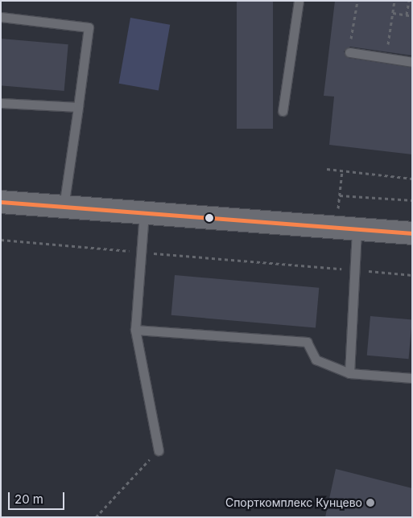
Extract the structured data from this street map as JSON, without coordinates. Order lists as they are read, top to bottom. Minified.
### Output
{"places":["Спорткомплекс Кунцево"],"scale_bar":"20 m"}
